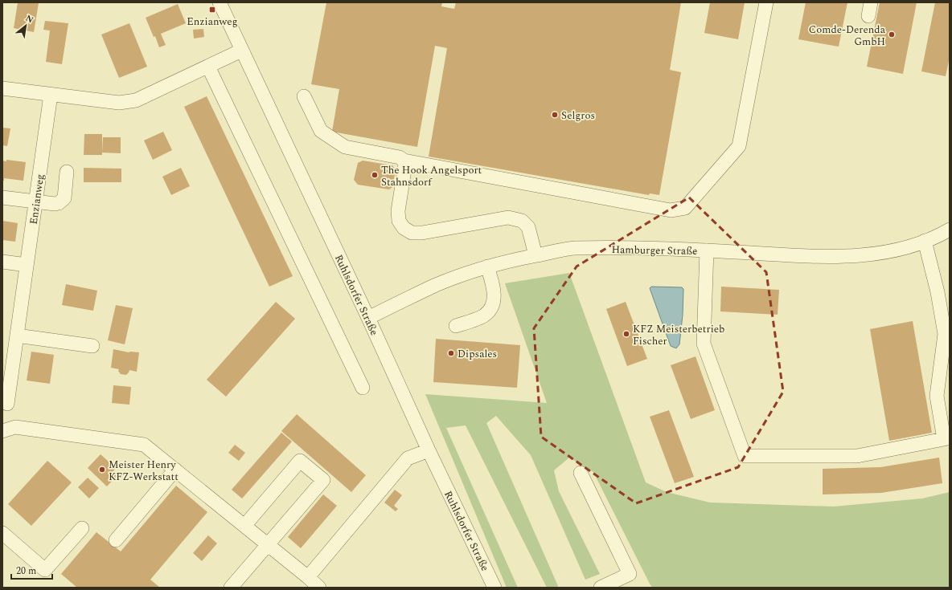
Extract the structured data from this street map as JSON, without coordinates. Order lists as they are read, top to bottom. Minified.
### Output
{"streets":{"street":["Enzianweg","Hamburger Straße","Ruhlsdorfer Straße"]},"crossings":[["Hamburger Straße","Ruhlsdorfer Straße"]],"places":{"transit":["Enzianweg"],"other":["Comde-Derenda GmbH","Selgros","The Hook Angelsport Stahnsdorf","KFZ Meisterbetrieb Fischer","Dipsales","Meister Henry KFZ-Werkstatt"]},"scale_bar":"20 m","north":"top right"}
